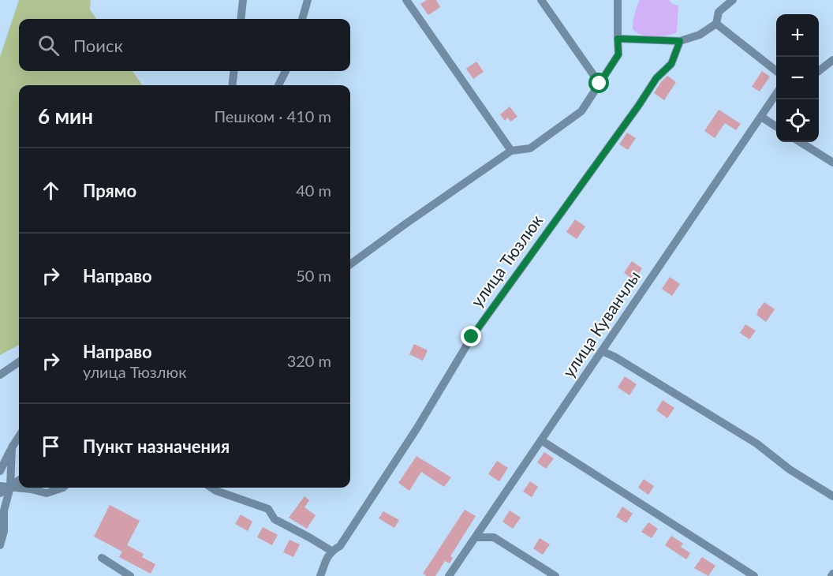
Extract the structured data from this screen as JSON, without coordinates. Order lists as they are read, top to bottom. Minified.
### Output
{"streets":{"street":["улица Тюзлюк","улица Куванчлы"]},"page":{"map_buttons":["+","−"],"search":"Поиск","heading":["6 мин","Пешком · 410 m"],"list":[["Прямо","40 m"],["Направо","50 m"],["Направо","улица Тюзлюк","320 m"],"Пункт назначения"]}}
